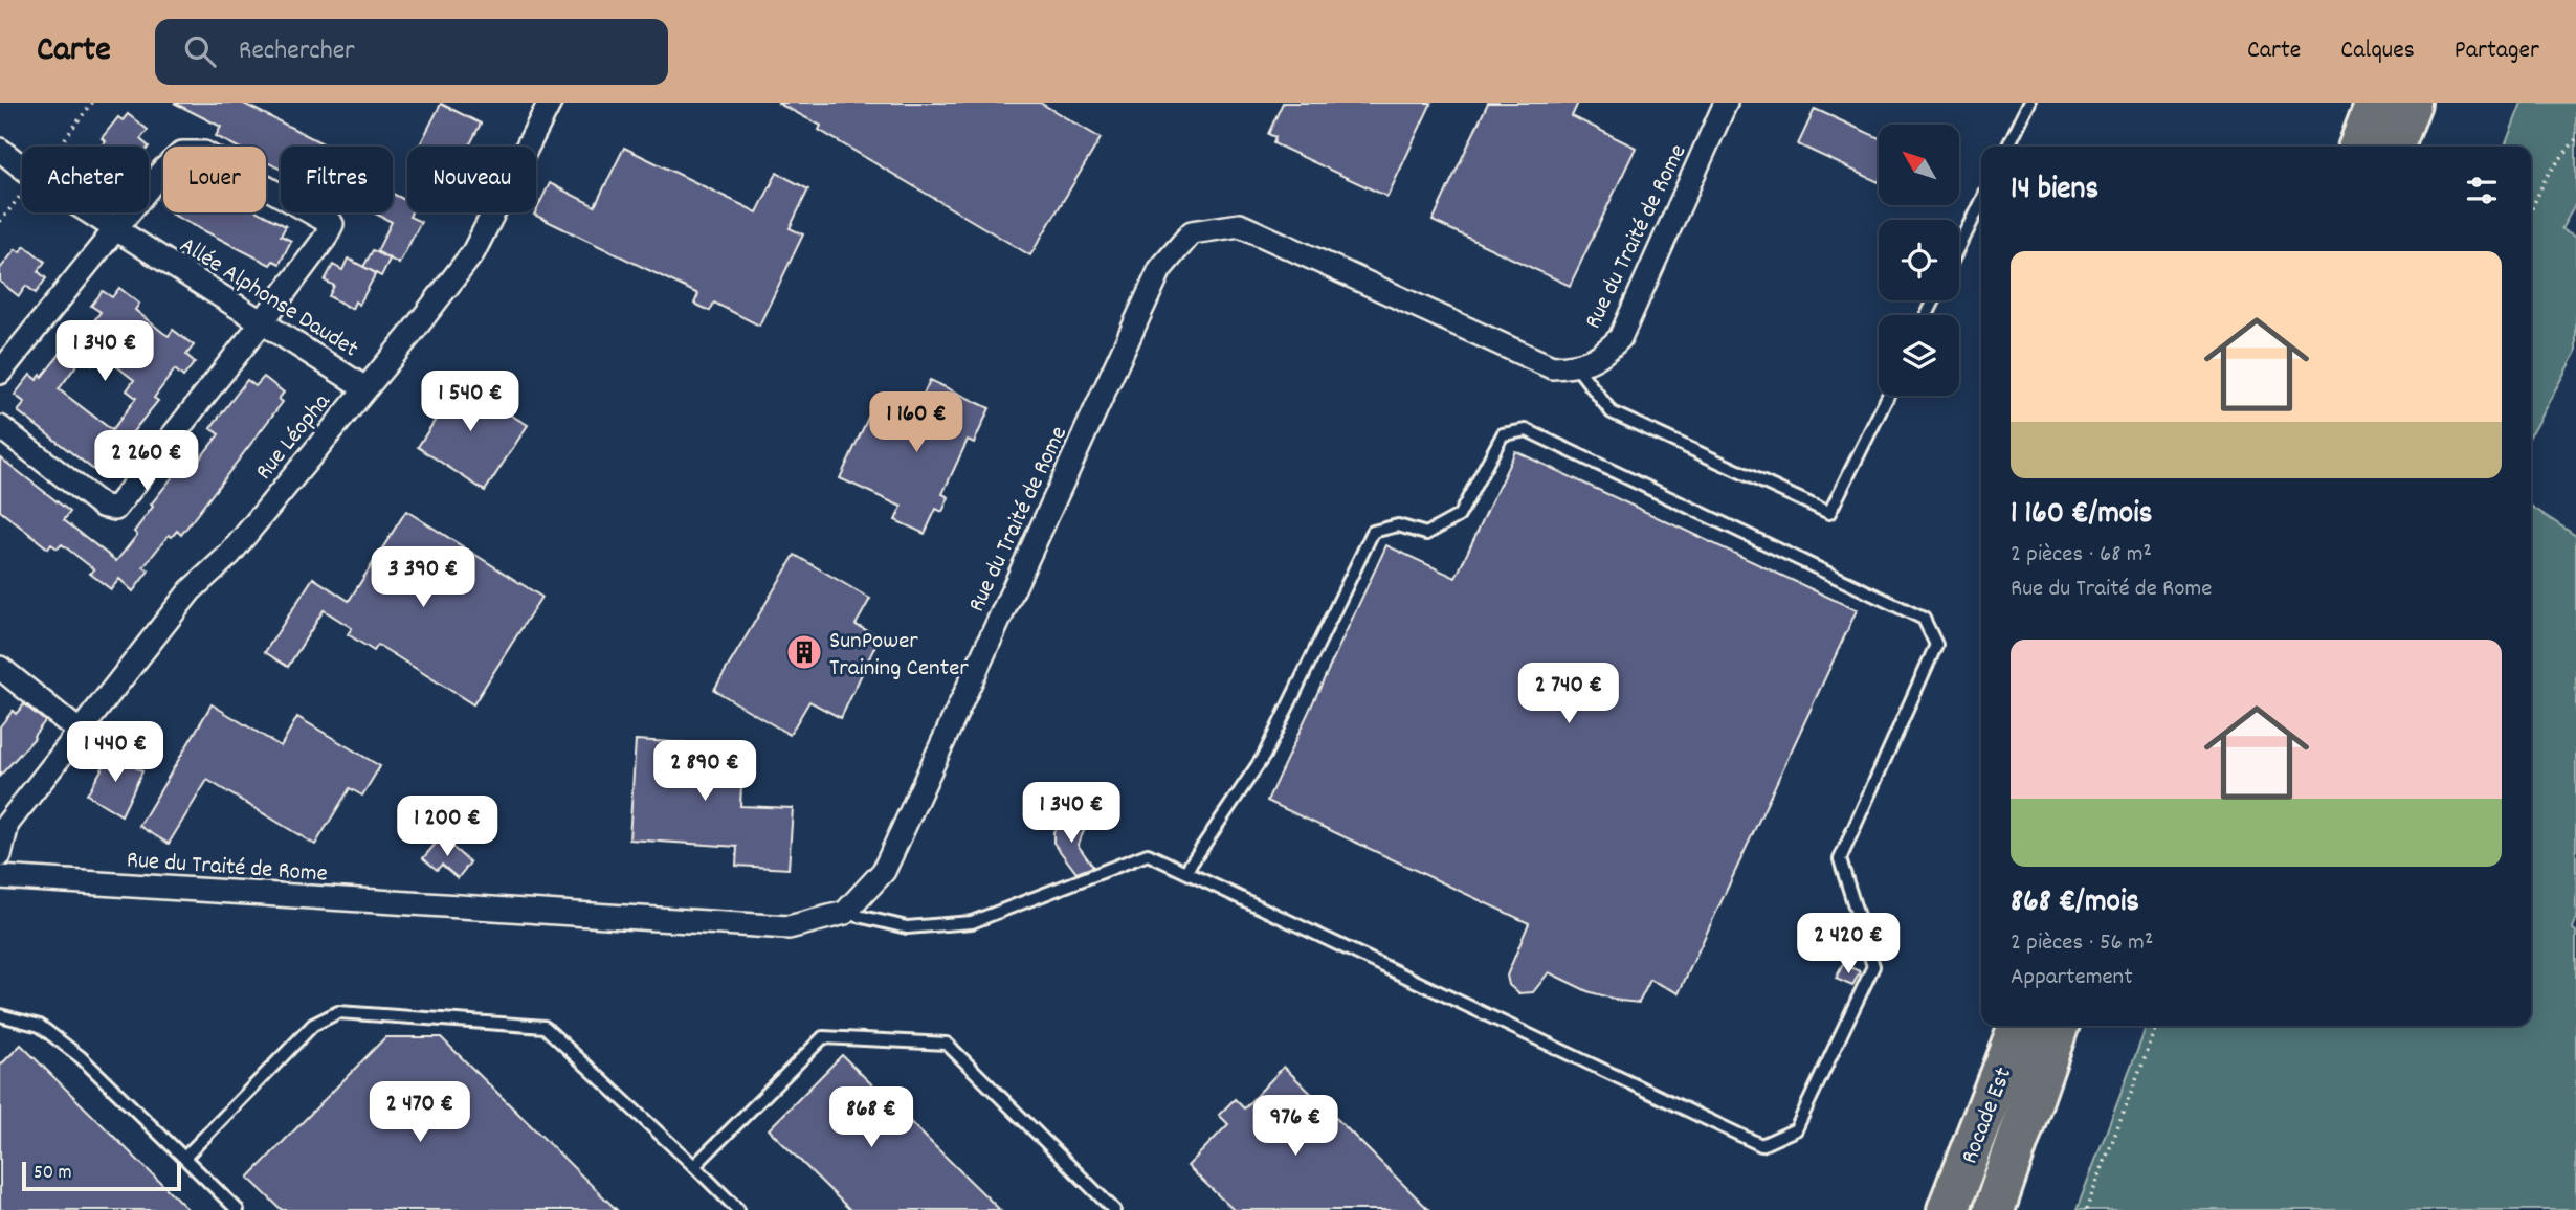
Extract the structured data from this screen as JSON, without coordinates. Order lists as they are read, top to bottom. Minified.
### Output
{"streets":{"highway":["Rocade Est"],"street":["Rue du Traité de Rome","Allée Alphonse Daudet","Rue Léopha"]},"crossings":[["Allée Alphonse Daudet","Rue Léopha"]],"places":{"building":["SunPower Training Center"]},"scale_bar":"50 m","north":"top left","page":{"header":"Carte","search":"Rechercher","nav":["Carte","Calques","Partager"],"chip":["Acheter","Louer","Filtres","Nouveau"],"heading":"14 biens","list":[{"name":"1 160 €/mois","note":"2 pièces · 68 m² · Rue du Traité de Rome"},{"name":"868 €/mois","note":"2 pièces · 56 m² · Appartement"}],"price":["1 340 €","1 540 €","1 160 €","2 260 €","3 390 €","2 740 €","1 440 €","2 890 €","1 340 €","1 200 €","2 420 €","2 470 €","868 €","976 €"],"scale":"50 m"}}
